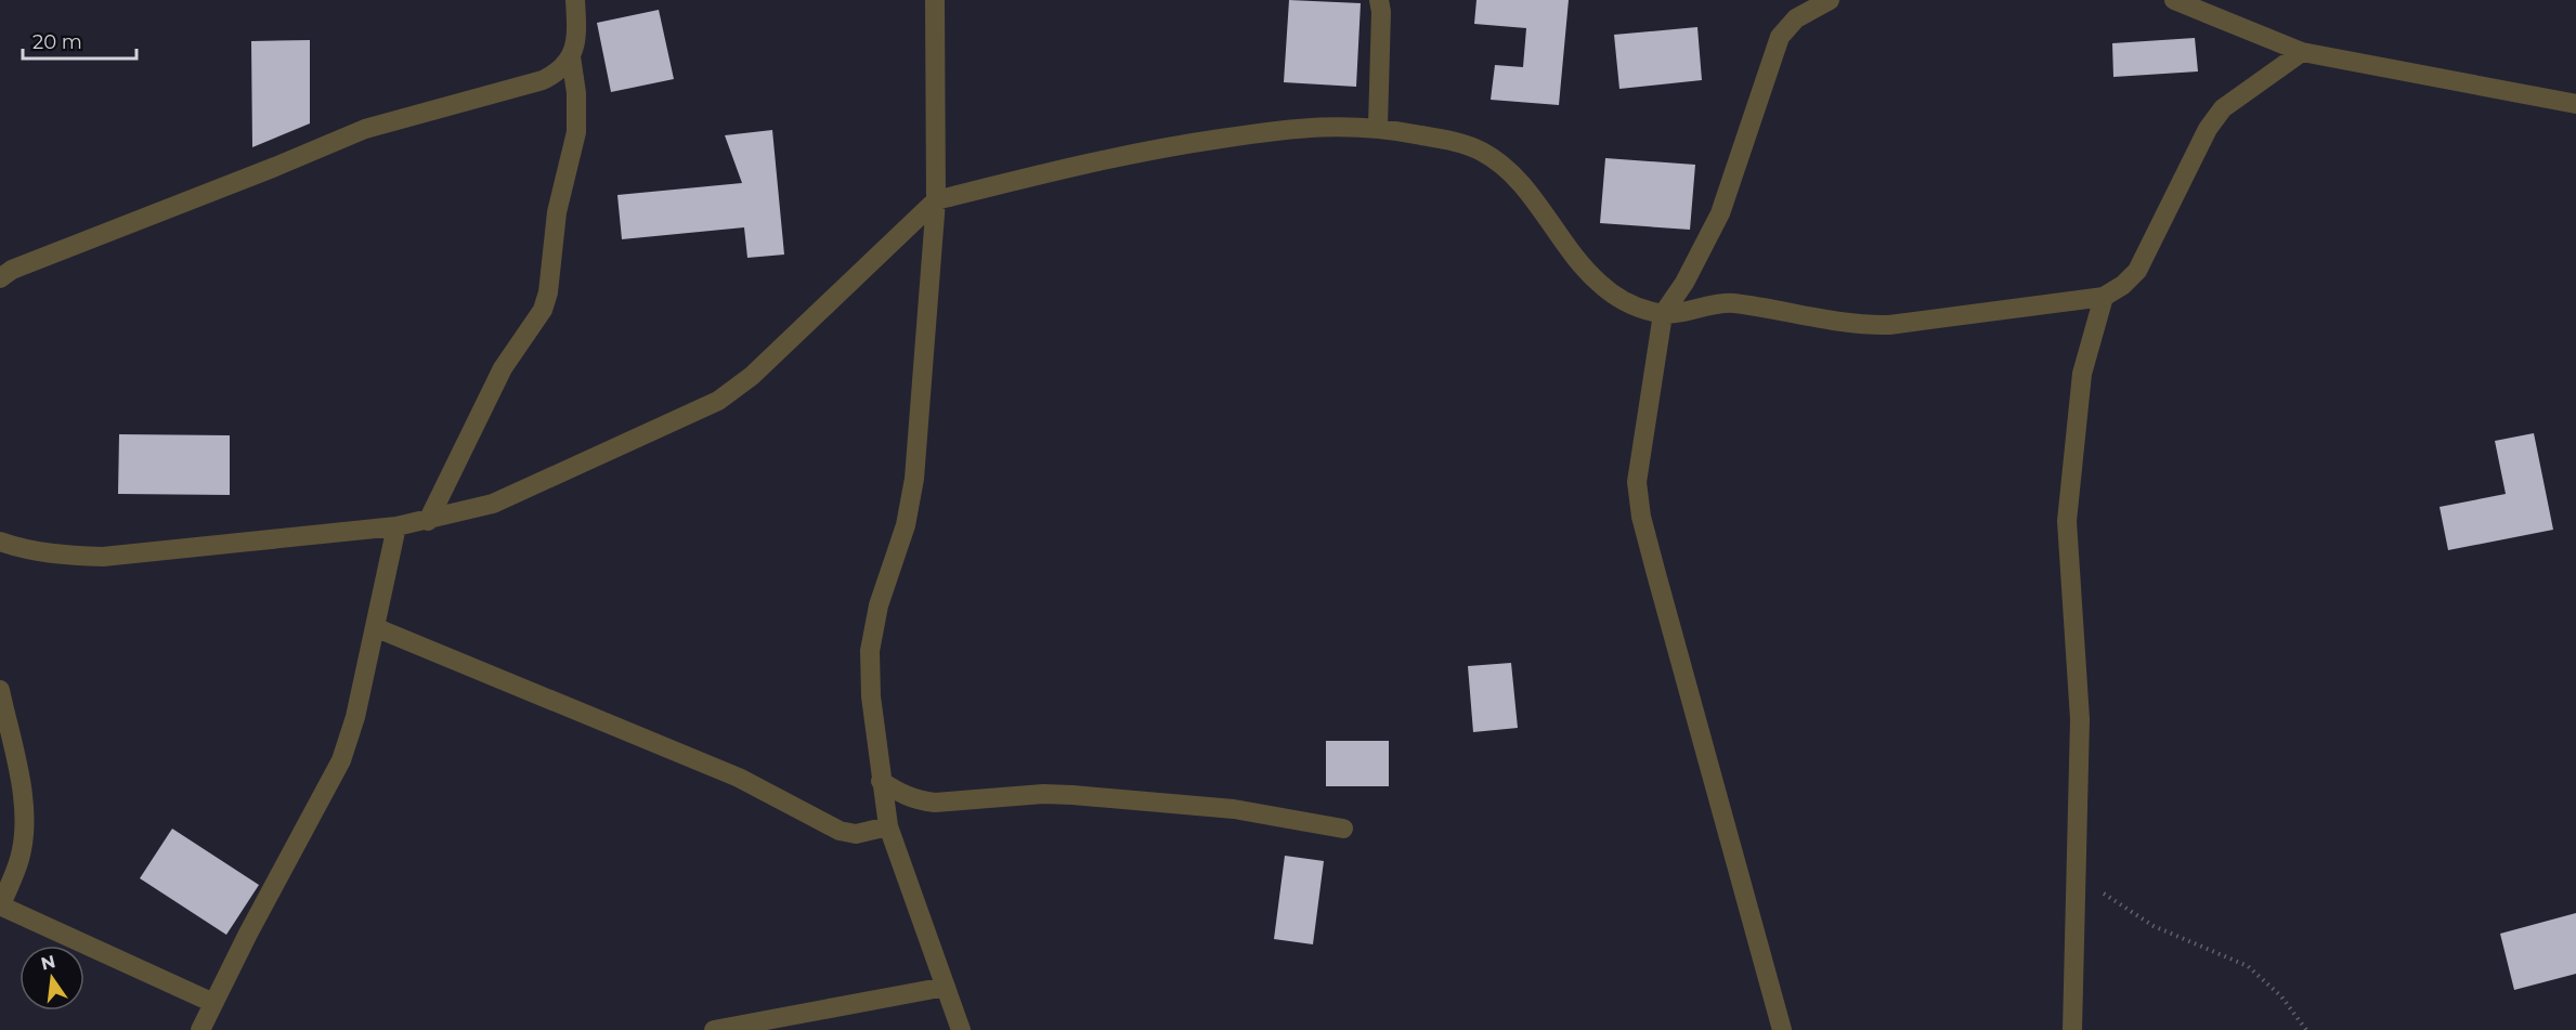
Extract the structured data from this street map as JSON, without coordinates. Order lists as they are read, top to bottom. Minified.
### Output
{"scale_bar":"20 m","north":"top"}
